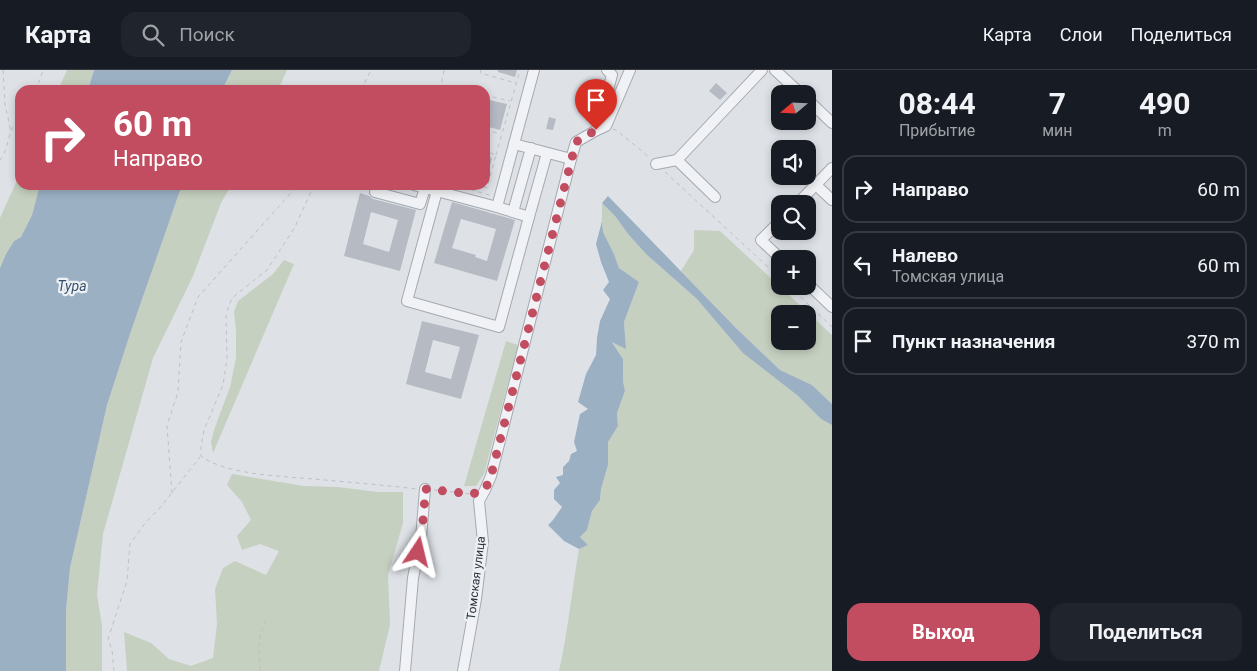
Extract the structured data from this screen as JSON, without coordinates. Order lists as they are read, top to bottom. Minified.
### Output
{"streets":{"street":["Томская улица"]},"water":["Тура"],"north":"left","page":{"header":"Карта","search":"Поиск","nav":["Карта","Слои","Поделиться"],"eta":["08:44","Прибытие","7","мин","490","m"],"map_buttons":["+","−"],"turn":["60 m","Направо"],"list":[{"name":"Направо","value":"60 m"},{"name":"Налево","note":"Томская улица","value":"60 m"},{"name":"Пункт назначения","value":"370 m"}],"buttons":["Выход","Поделиться"]}}
